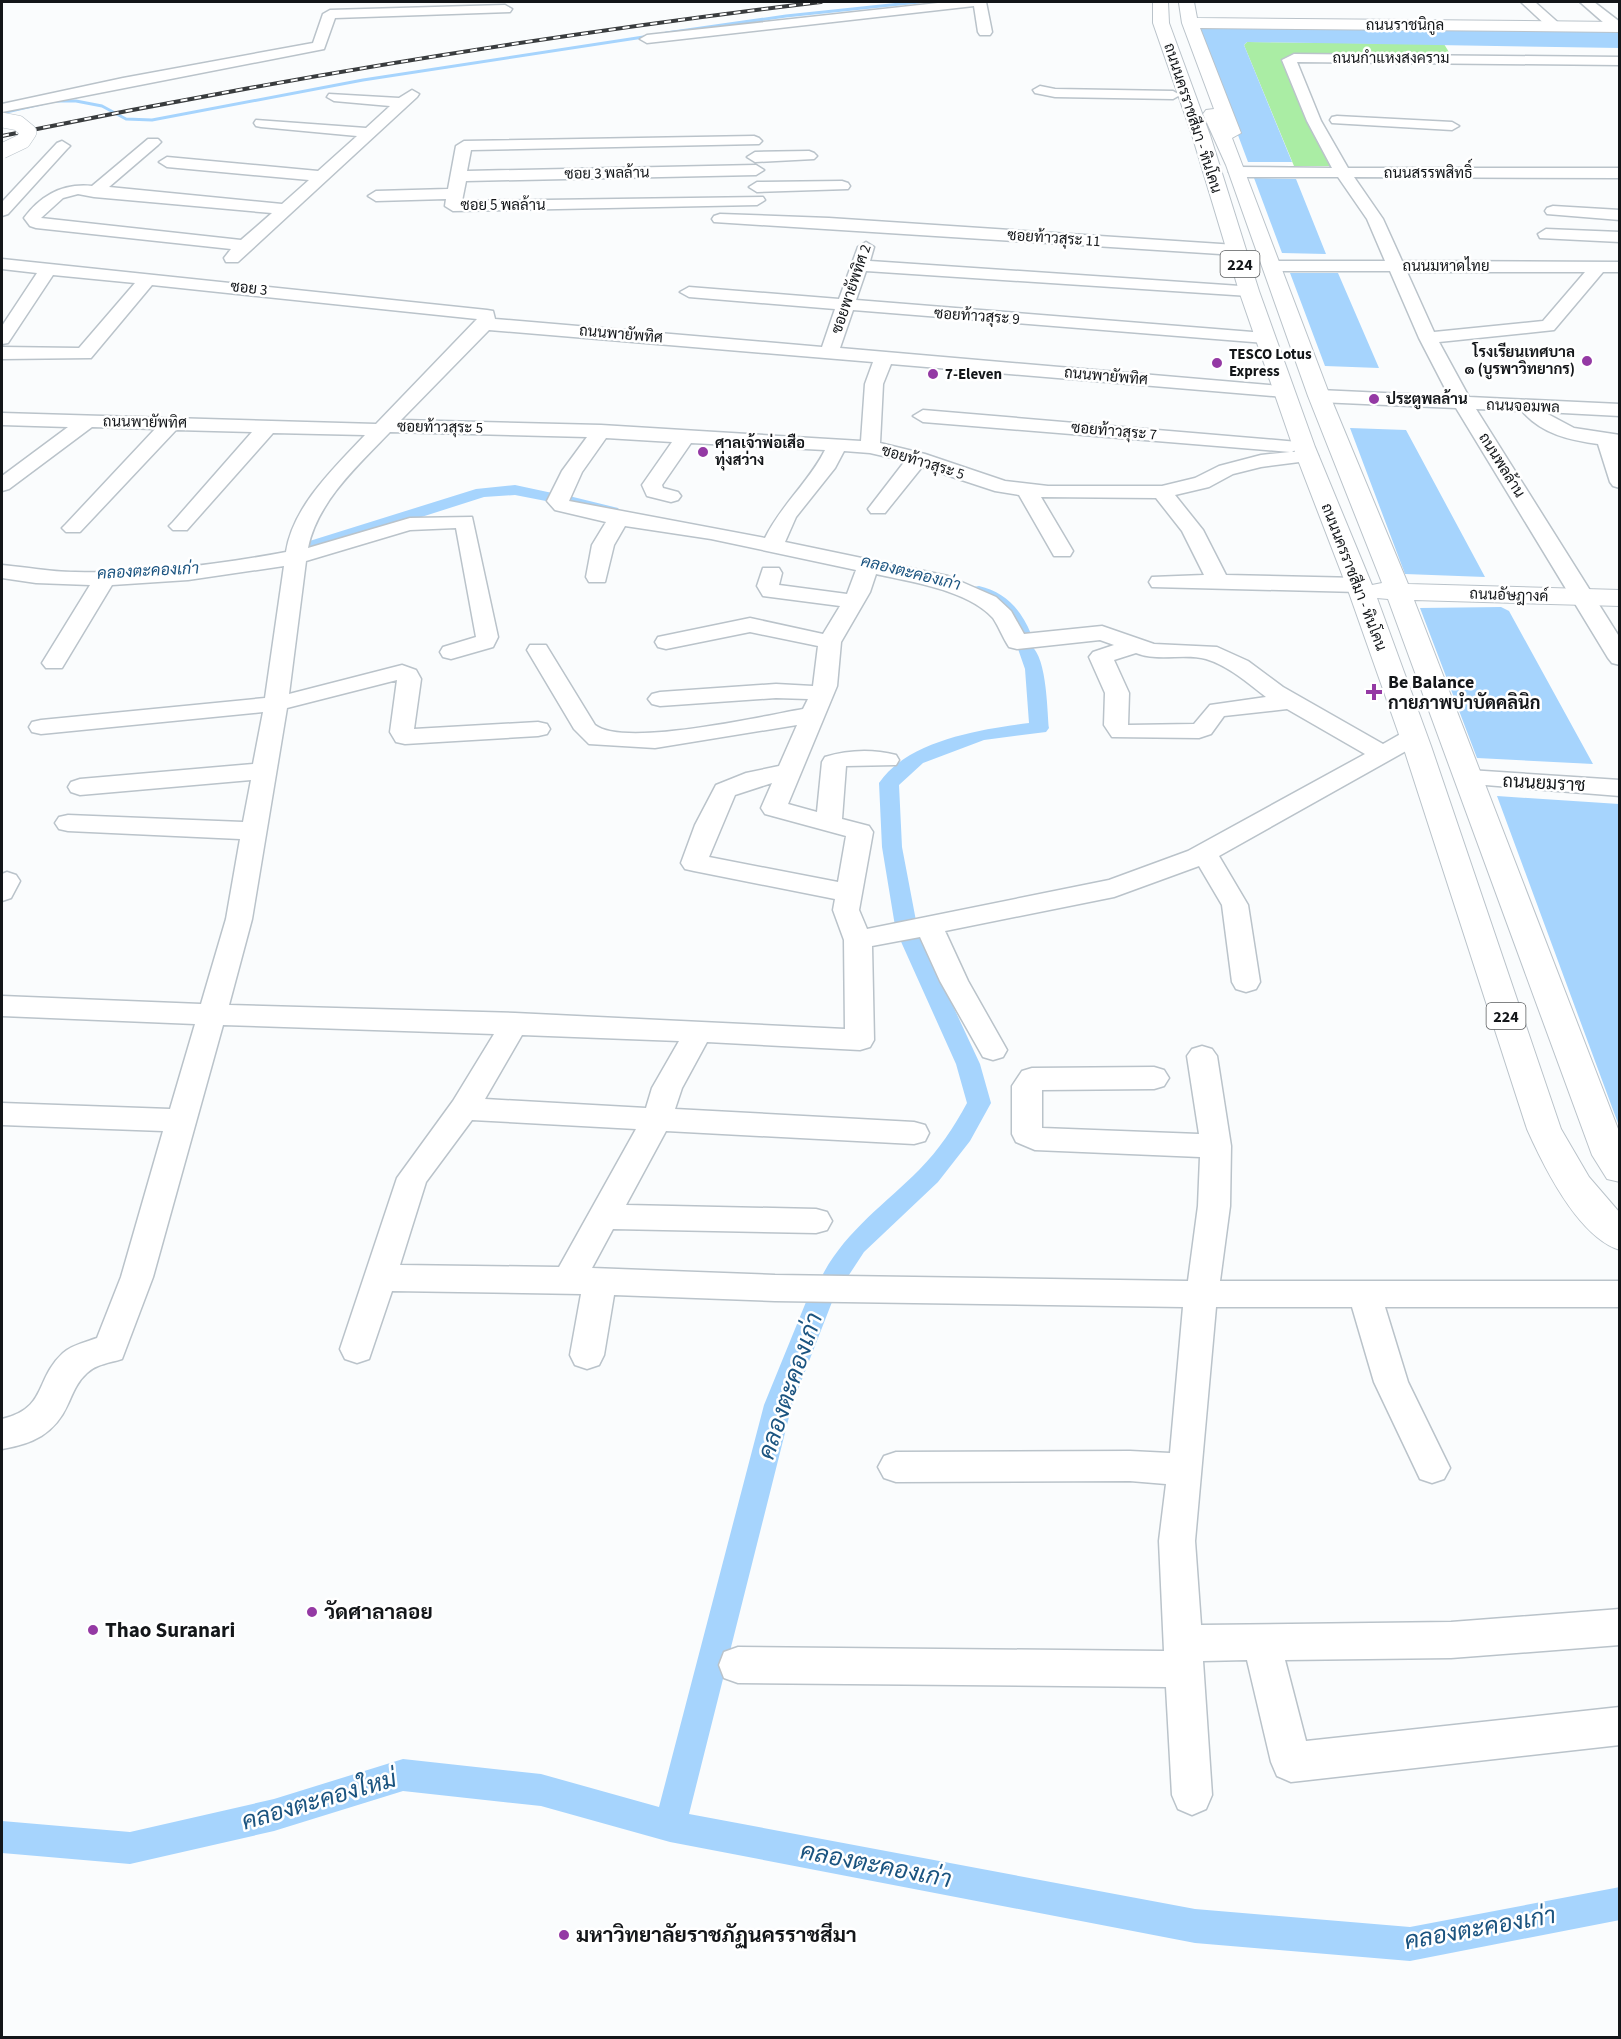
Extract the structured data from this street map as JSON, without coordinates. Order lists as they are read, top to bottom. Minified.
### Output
{"streets":{"main road":["ถนนราชนิกูล","ถนนนครราชสีมา - หินโคน","224","ถนนอัษฎางค์"],"street":["ถนนกำแหงสงคราม","ซอย 3 พลล้าน","ถนนสรรพสิทธิ์","ซอย 5 พลล้าน","ซอยท้าวสุระ 11","ถนนมหาดไทย","ซอย 3","ซอยพายัพทิศ 2","ซอยท้าวสุระ 9","ถนนพายัพทิศ","ถนนจอมพล","ซอยท้าวสุระ 5","ซอยท้าวสุระ 7","ถนนพลล้าน","ถนนยมราช"]},"crossings":[["ถนนกำแหงสงคราม","ถนนสรรพสิทธิ์"],["ถนนนครราชสีมา - หินโคน","ซอยท้าวสุระ 11"],["ถนนนครราชสีมา - หินโคน","ซอยท้าวสุระ 9"],["ถนนนครราชสีมา - หินโคน","ถนนพายัพทิศ"],["ถนนนครราชสีมา - หินโคน","ซอยท้าวสุระ 5"],["ถนนนครราชสีมา - หินโคน","ซอยท้าวสุระ 7"],["ถนนนครราชสีมา - หินโคน","ถนนอัษฎางค์"],["ซอย 3 พลล้าน","ซอย 5 พลล้าน"],["ซอย 5 พลล้าน","ซอยท้าวสุระ 11"],["ซอยท้าวสุระ 11","ซอยพายัพทิศ 2"],["ถนนมหาดไทย","ถนนพลล้าน"],["ซอย 3","ถนนพายัพทิศ"],["ซอยพายัพทิศ 2","ซอยท้าวสุระ 9"],["ซอยพายัพทิศ 2","ถนนพายัพทิศ"],["ถนนพายัพทิศ","ซอยท้าวสุระ 5"],["ถนนจอมพล","ถนนพลล้าน"],["ซอยท้าวสุระ 5","ซอยท้าวสุระ 7"],["ถนนพลล้าน","ถนนอัษฎางค์"]],"water":["คลองตะคองเก่า","คลองตะคองใหม่"],"places":{"other":["โรงเรียนเทศบาล ๑ (บูรพาวิทยากร)","TESCO Lotus Express","7-Eleven","ประตูพลล้าน","ศาลเจ้าพ่อเสือ ทุ่งสว่าง","วัดศาลาลอย","Thao Suranari","มหาวิทยาลัยราชภัฏนครราชสีมา"],"health":["Be Balance กายภาพบำบัดคลินิก"]}}
